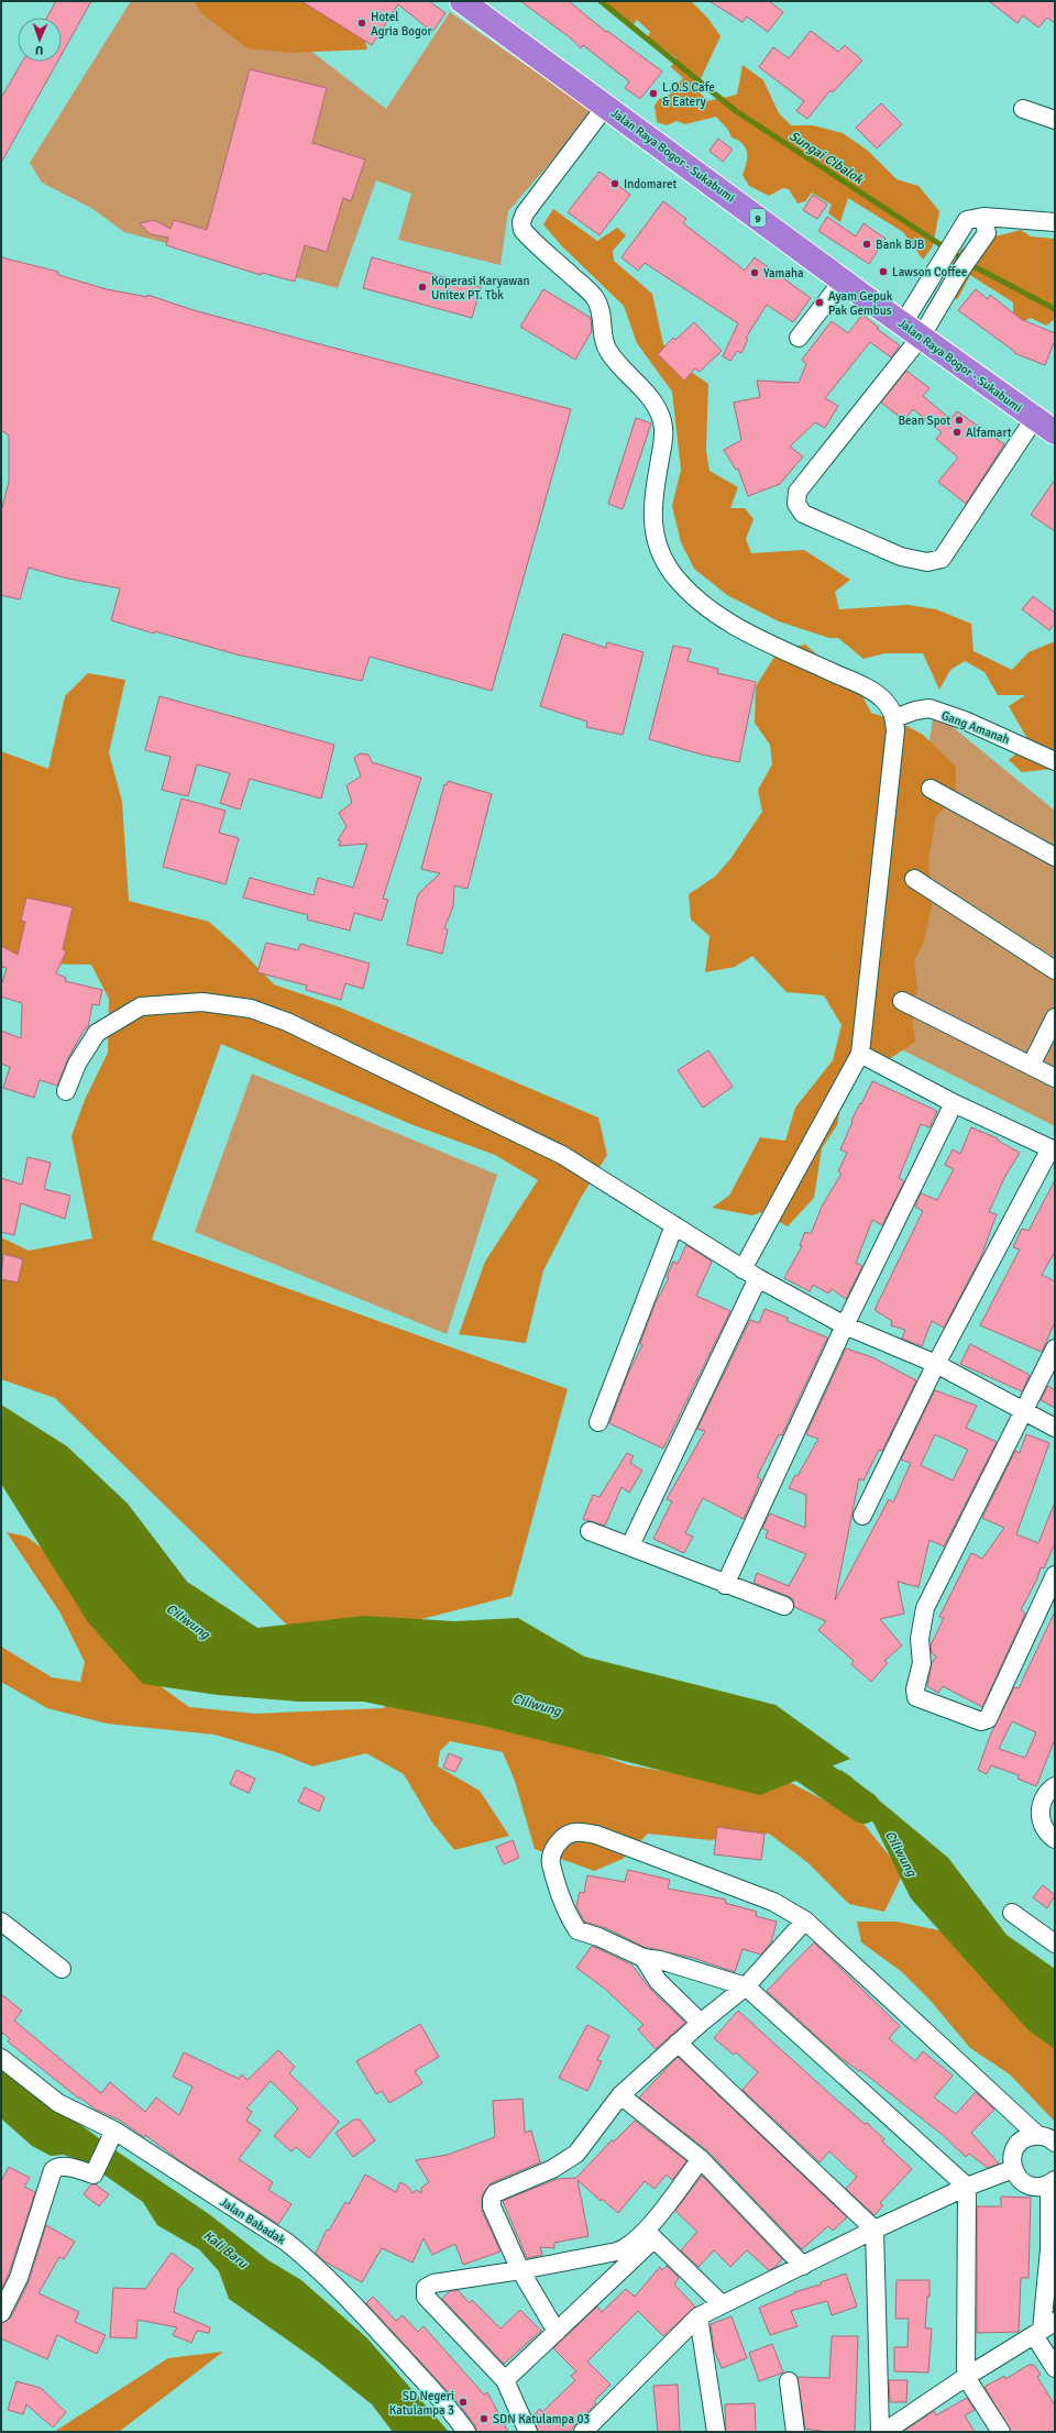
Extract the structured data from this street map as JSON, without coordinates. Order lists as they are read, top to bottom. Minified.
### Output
{"streets":{"highway":["Jalan Raya Bogor - Sukabumi","9"],"street":["Gang Amanah","Jalan Babadak"]},"water":["Sungai Cibalok","Ciliwung","Kali Baru"],"places":["Hotel Agria Bogor","L.O.S Cafe & Eatery","Indomaret","Bank BJB","Lawson Coffee","Yamaha","Koperasi Karyawan Unitex PT. Tbk","Ayam Gepuk Pak Gembus","Bean Spot","Alfamart","SD Negeri Katulampa 3","SDN Katulampa 03"],"north":"bottom"}
